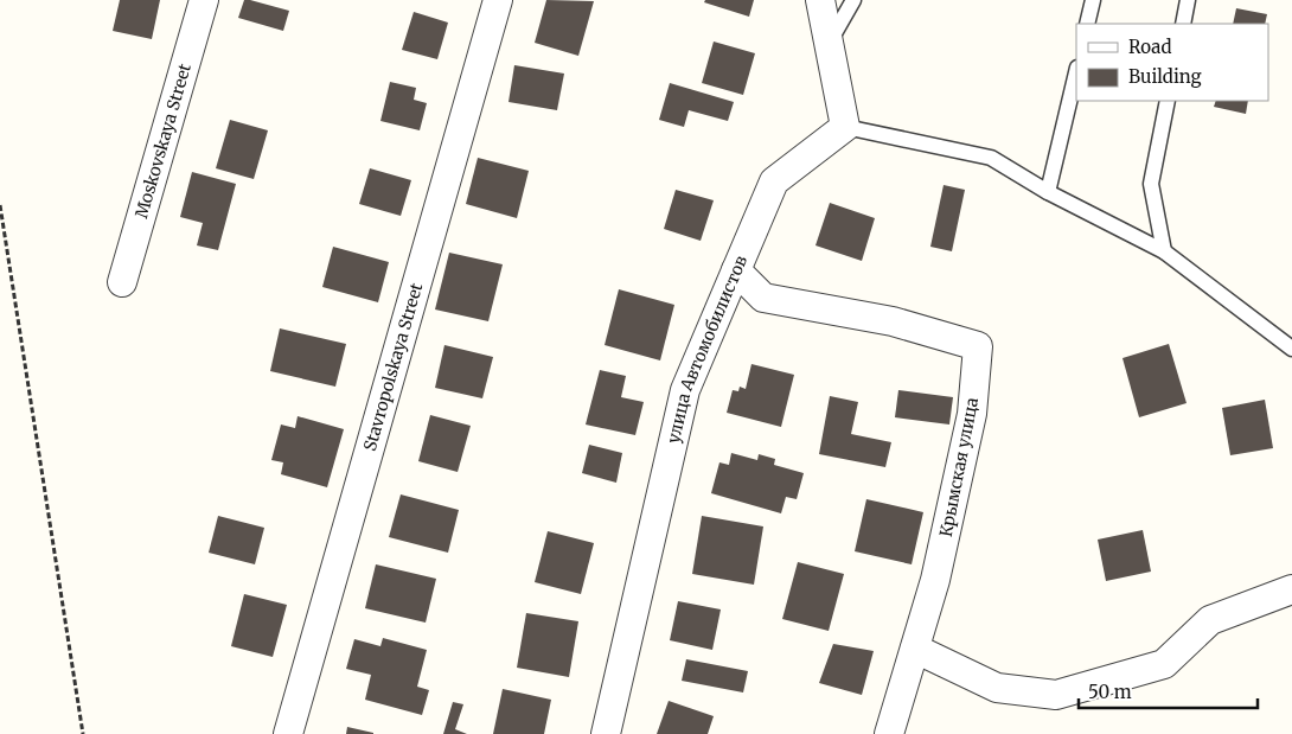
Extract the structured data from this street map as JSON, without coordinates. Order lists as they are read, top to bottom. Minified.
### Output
{"streets":{"street":["Moskovskaya Street","улица Автомобилистов","Stavropolskaya Street","Крымская улица"]},"crossings":[["улица Автомобилистов","Крымская улица"]],"legend":["Road","Building"],"scale_bar":"50 m"}
